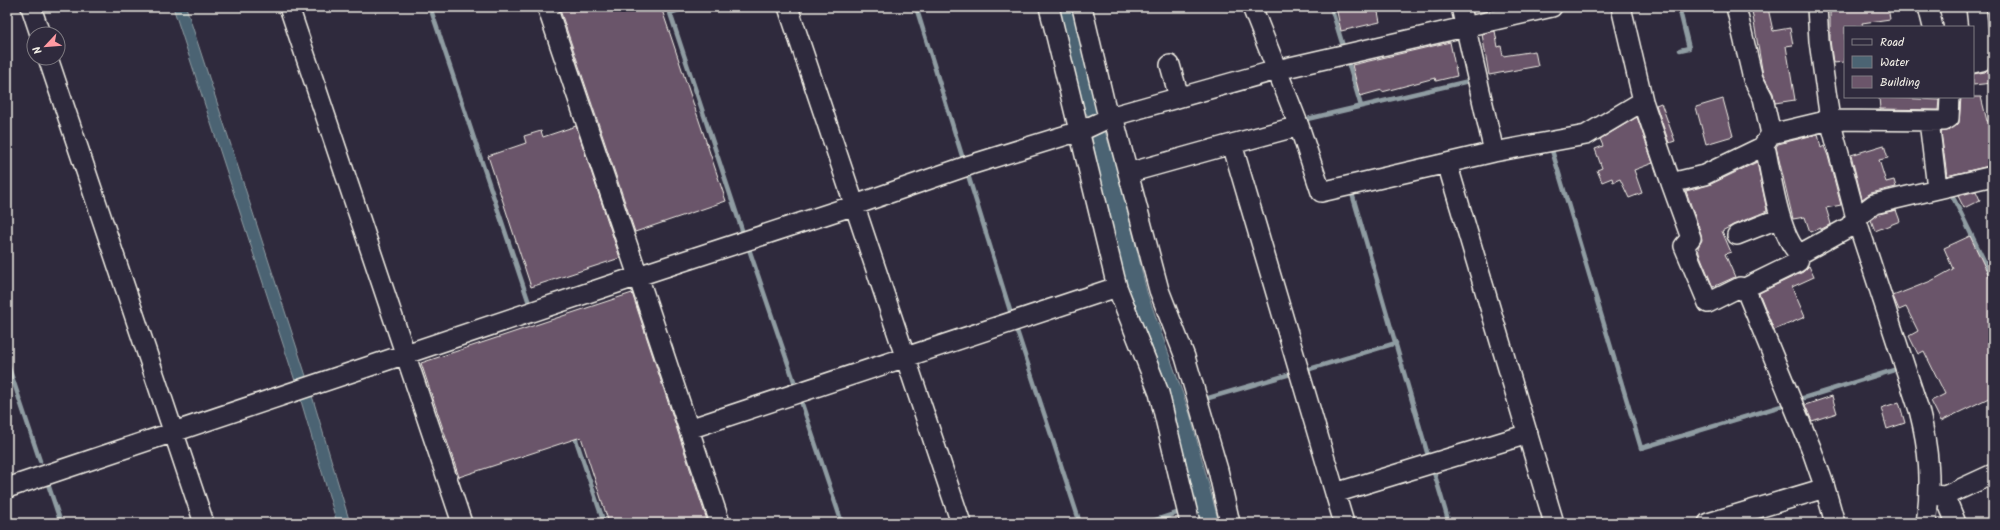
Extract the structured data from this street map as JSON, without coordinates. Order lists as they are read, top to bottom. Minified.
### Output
{"legend":["Road","Water","Building"],"north":"bottom left"}
